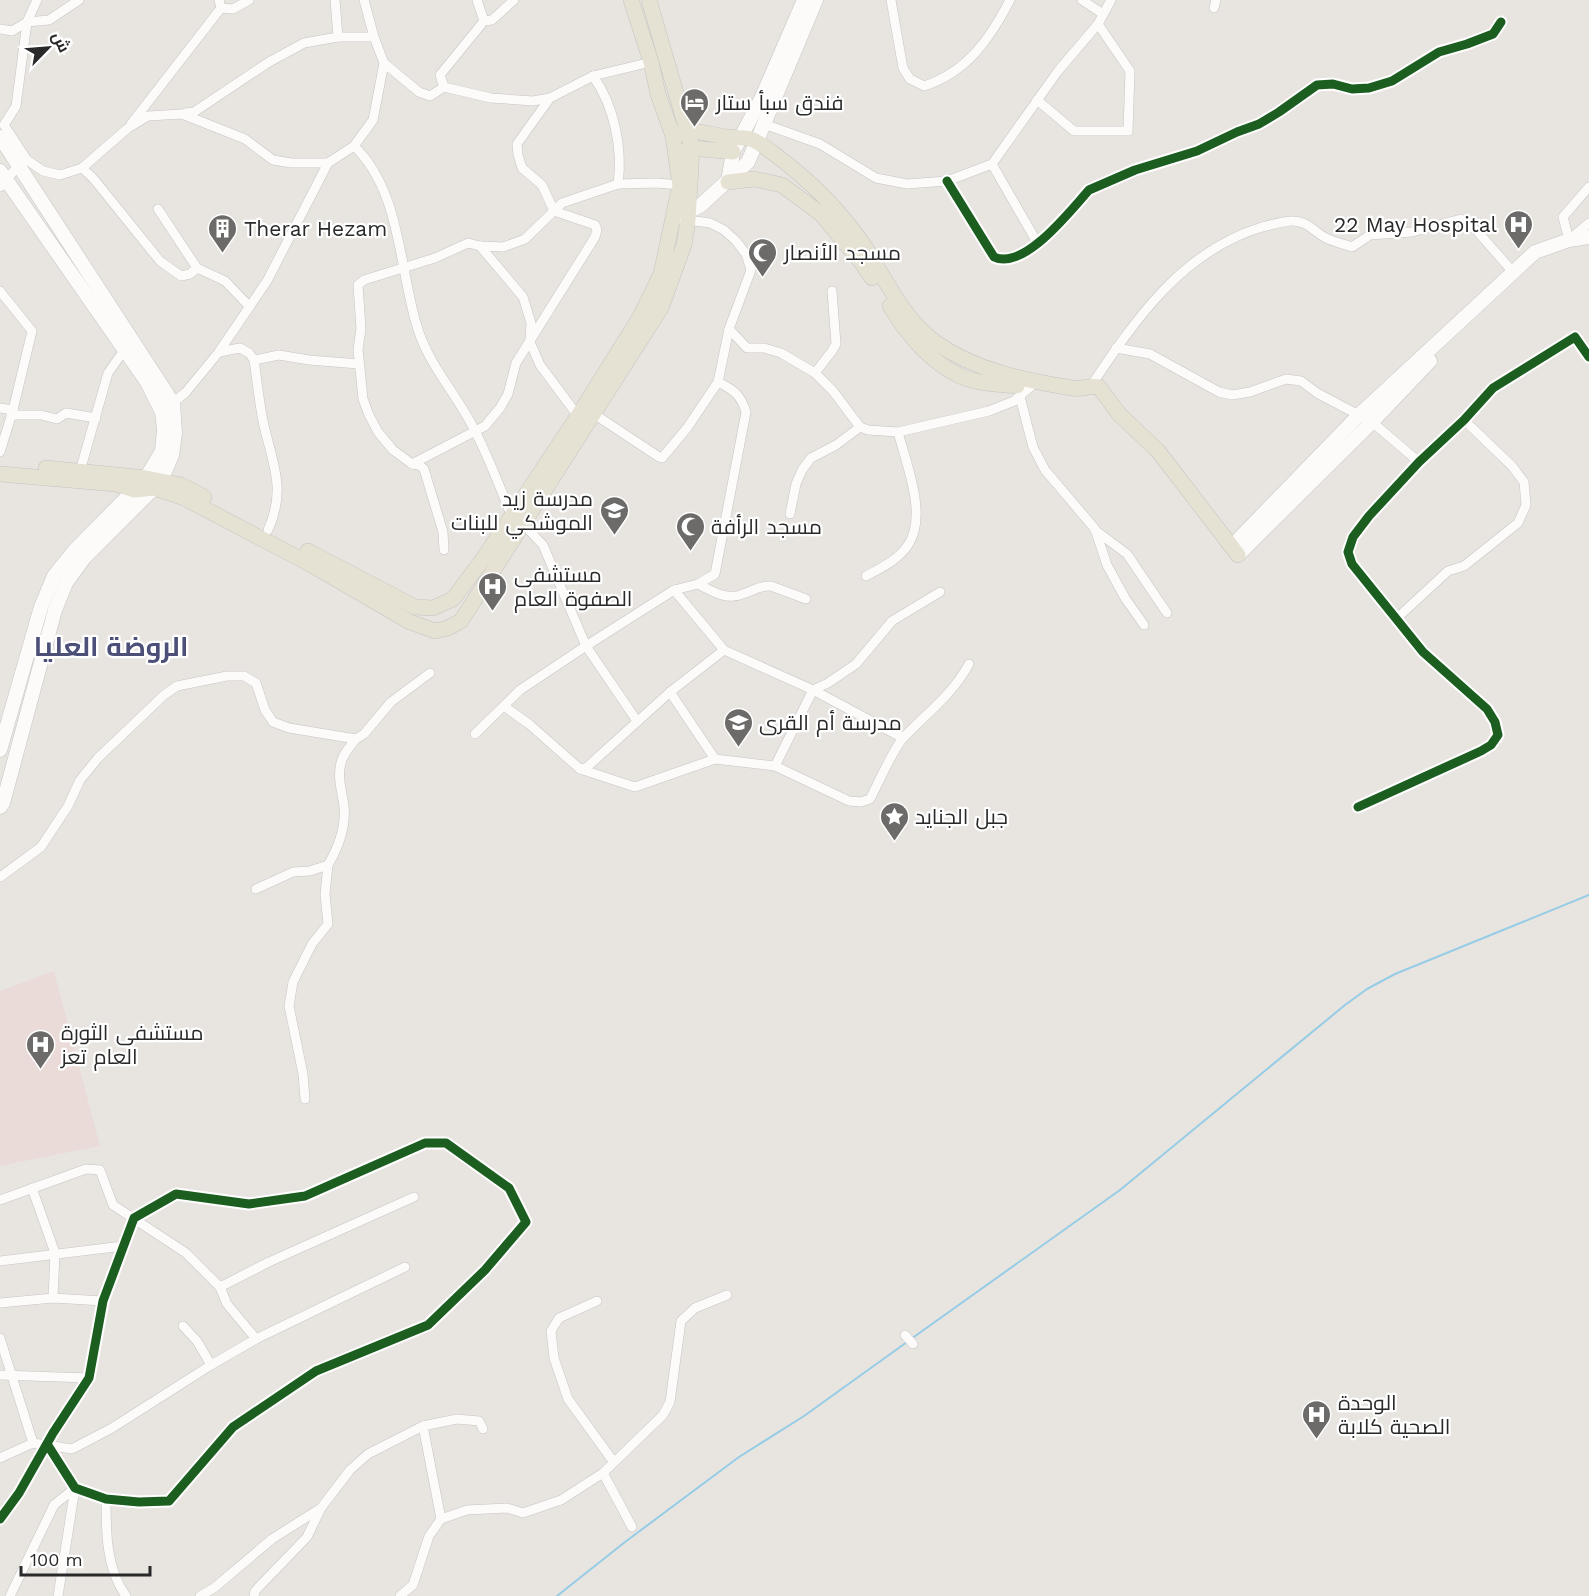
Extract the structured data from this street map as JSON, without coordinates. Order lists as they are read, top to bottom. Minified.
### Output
{"districts":["الروضة العليا"],"places":{"hotel":["فندق سبأ ستار"],"hospital":["22 May Hospital","مستشفى الصفوة العام","مستشفى الثورة العام تعز","الوحدة الصحية كلابة"],"building":["Therar Hezam"],"mosque":["مسجد الأنصار","مسجد الرأفة"],"school or university":["مدرسة زيد الموشكي للبنات","مدرسة أم القرى"],"place":["جبل الجنايد"]},"scale_bar":"100 m","north":"top right"}
